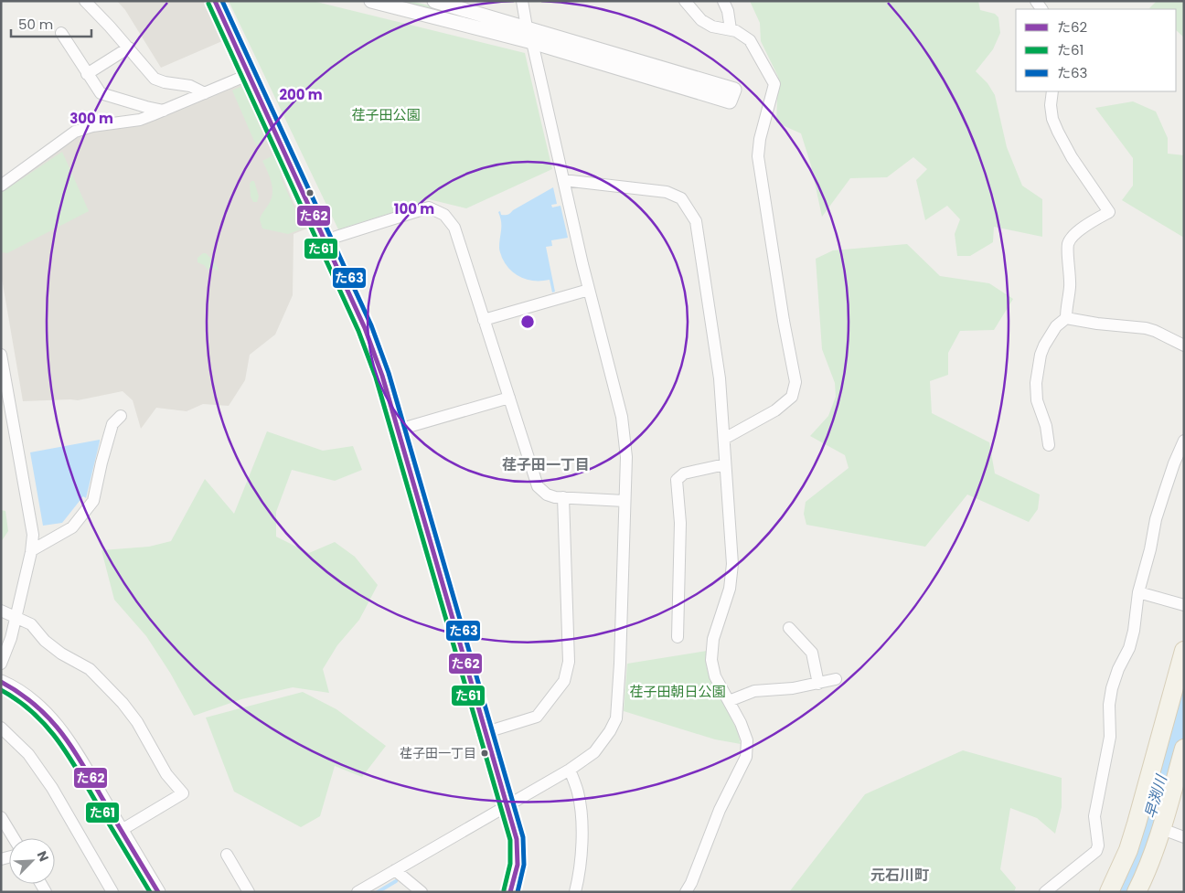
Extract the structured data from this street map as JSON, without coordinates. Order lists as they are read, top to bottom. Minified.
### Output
{"districts":["荏子田一丁目","元石川町"],"water":["早渕川"],"parks":["荏子田公園","荏子田朝日公園"],"places":["荏子田一丁目"],"lines":["transit line た62","transit line た63","transit line た61"],"legend":["た62","た61","た63"],"scale_bar":"50 m","north":"top right","rings":["200 m","300 m","100 m"]}
